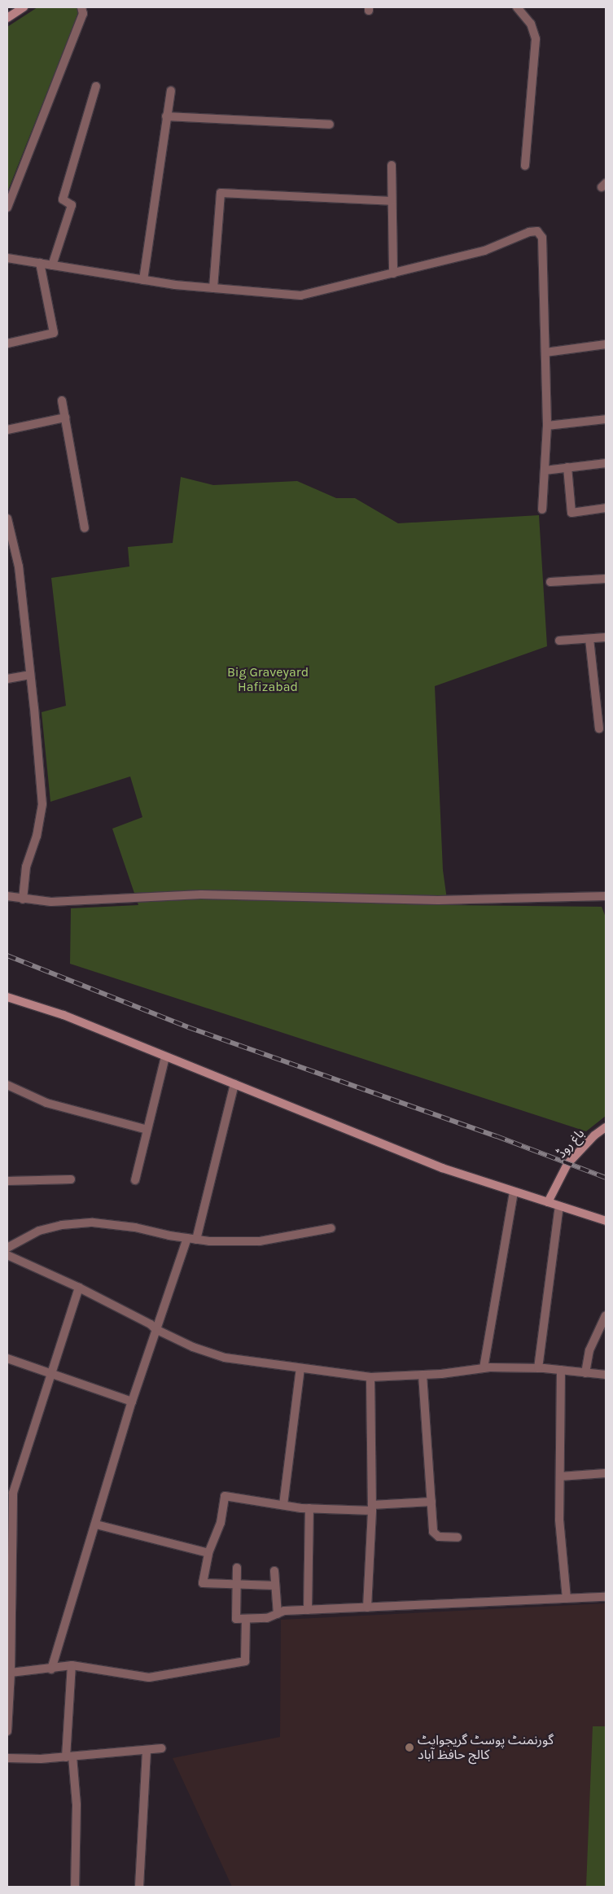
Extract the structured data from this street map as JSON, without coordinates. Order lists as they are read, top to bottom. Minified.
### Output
{"streets":{"street":["باغ روڈ"]},"parks":["Big Graveyard Hafizabad"],"places":["گورنمنٹ پوسٹ گریجوایٹ کالج حافظ آباد"]}
